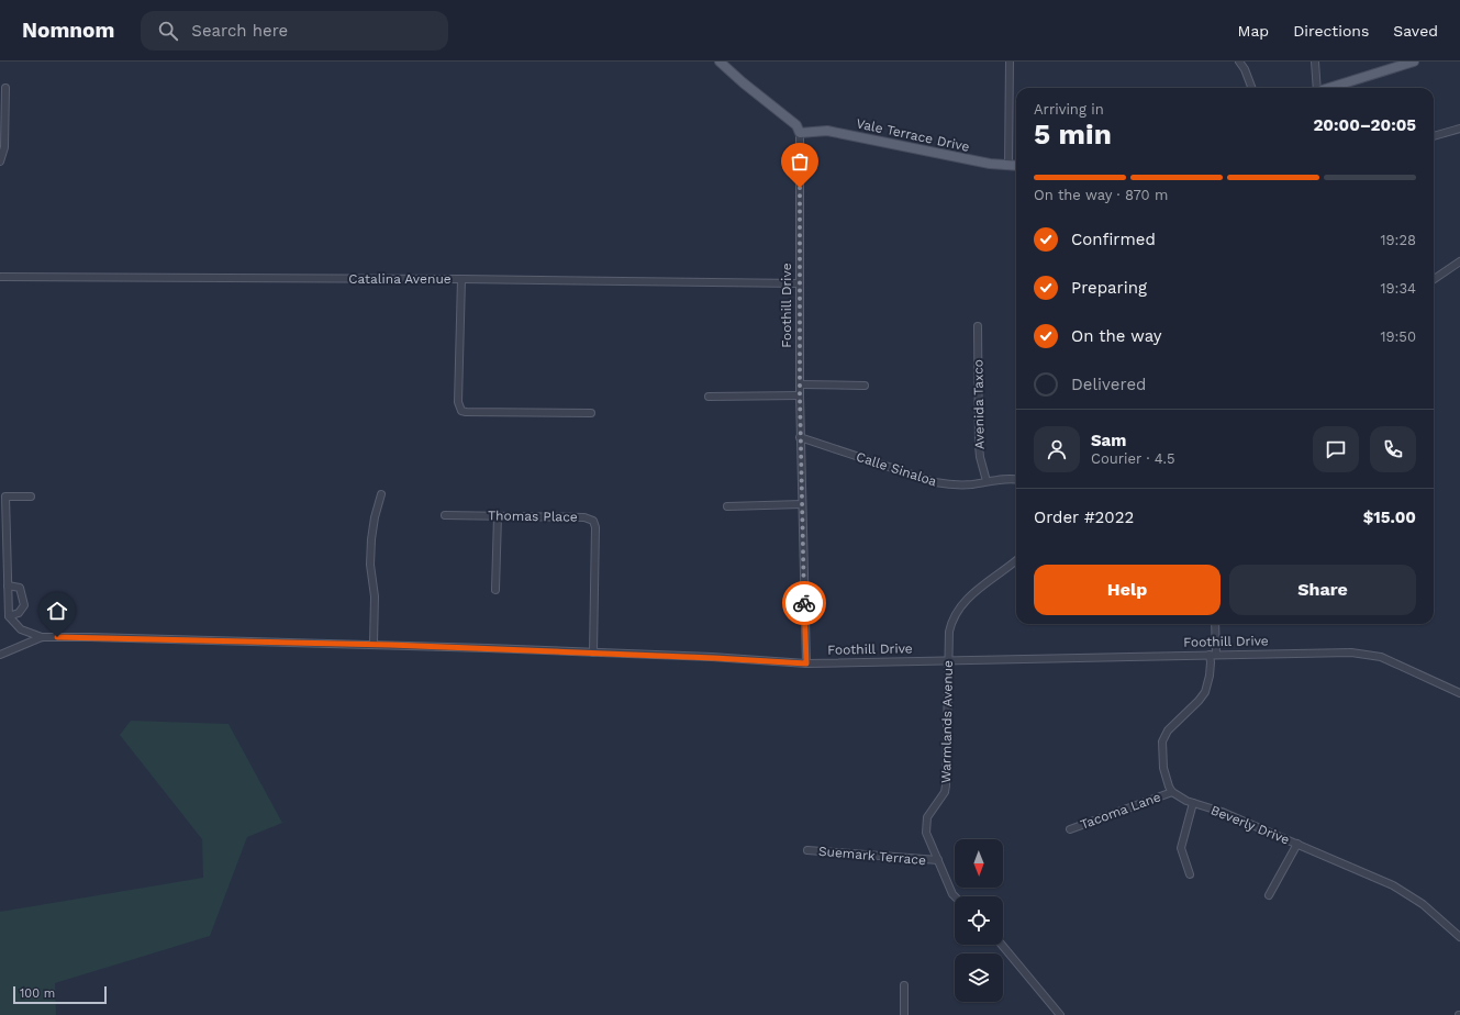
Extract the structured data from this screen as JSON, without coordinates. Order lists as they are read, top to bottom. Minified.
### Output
{"streets":{"main road":["Vale Terrace Drive"],"street":["Catalina Avenue","Foothill Drive","Avenida Taxco","Calle Sinaloa","Thomas Place","Warmlands Avenue","Tacoma Lane","Beverly Drive","Suemark Terrace"]},"crossings":[["Vale Terrace Drive","Foothill Drive"],["Catalina Avenue","Foothill Drive"],["Foothill Drive","Calle Sinaloa"],["Foothill Drive","Warmlands Avenue"],["Avenida Taxco","Calle Sinaloa"],["Warmlands Avenue","Suemark Terrace"],["Tacoma Lane","Beverly Drive"]],"scale_bar":"100 m","north":"bottom","page":{"header":"Nomnom","search":"Search here","nav":["Map","Directions","Saved"],"heading":["5 min","Arriving in","20:00–20:05"],"panel":["Sam","Courier · 4.5","Order #2022","$15.00"],"bar":"On the way · 870 m","list":[["Confirmed","19:28"],["Preparing","19:34"],["On the way","19:50"],"Delivered"],"buttons":["Help","Share"],"scale":"100 m"}}
